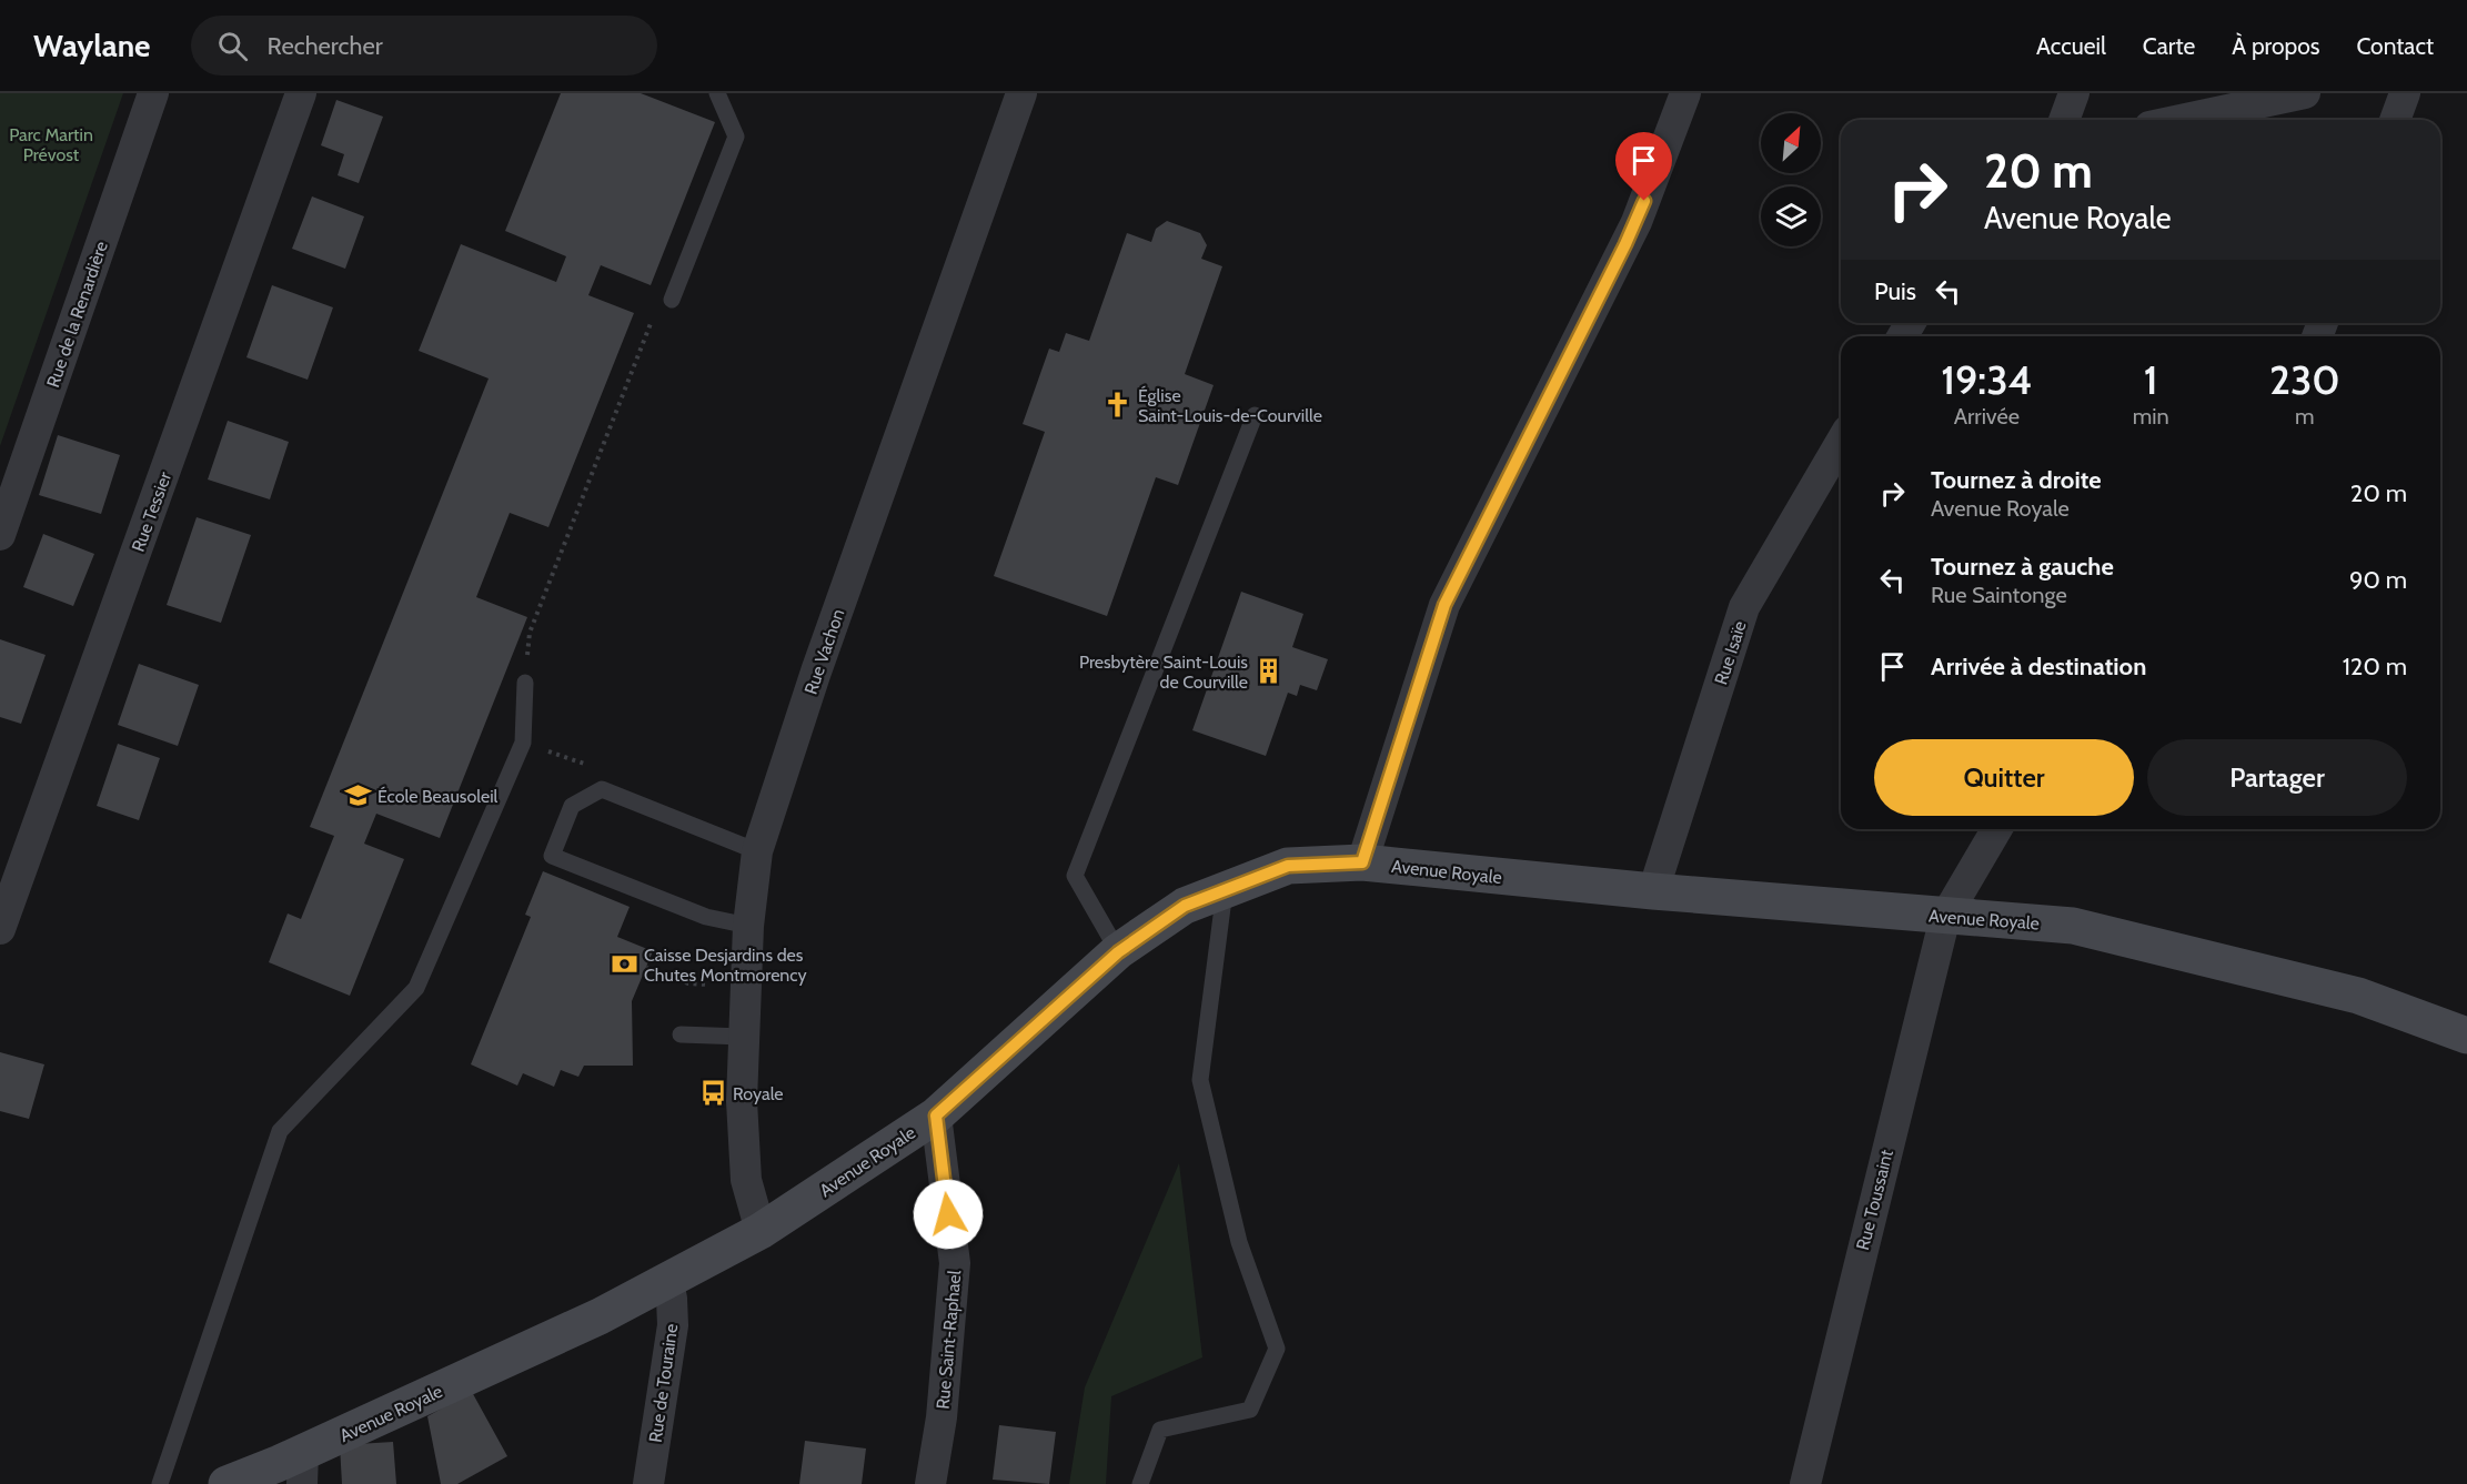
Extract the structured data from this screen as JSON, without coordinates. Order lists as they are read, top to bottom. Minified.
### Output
{"streets":{"main road":["Avenue Royale"],"street":["Rue de la Renardière","Rue Tessier","Rue Vachon","Rue Isaïe","Rue Toussaint","Rue Saint-Raphael","Rue de Touraine"]},"crossings":[["Rue Vachon","Avenue Royale"],["Rue Isaïe","Avenue Royale"],["Avenue Royale","Rue Toussaint"],["Avenue Royale","Rue Saint-Raphael"],["Avenue Royale","Rue de Touraine"]],"parks":["Parc Martin Prévost"],"places":{"church":["Église Saint-Louis-de-Courville"],"building":["Presbytère Saint-Louis de Courville"],"school or university":["École Beausoleil"],"bank":["Caisse Desjardins des Chutes Montmorency"],"bus stop":["Royale"]},"north":"top right","page":{"header":"Waylane","search":"Rechercher","nav":["Accueil","Carte","À propos","Contact"],"turn":["20 m","Avenue Royale"],"then":"Puis","eta":["19:34","Arrivée","1","min","230","m"],"list":[{"name":"Tournez à droite","note":"Avenue Royale","value":"20 m"},{"name":"Tournez à gauche","note":"Rue Saintonge","value":"90 m"},{"name":"Arrivée à destination","value":"120 m"}],"buttons":["Quitter","Partager"]}}
